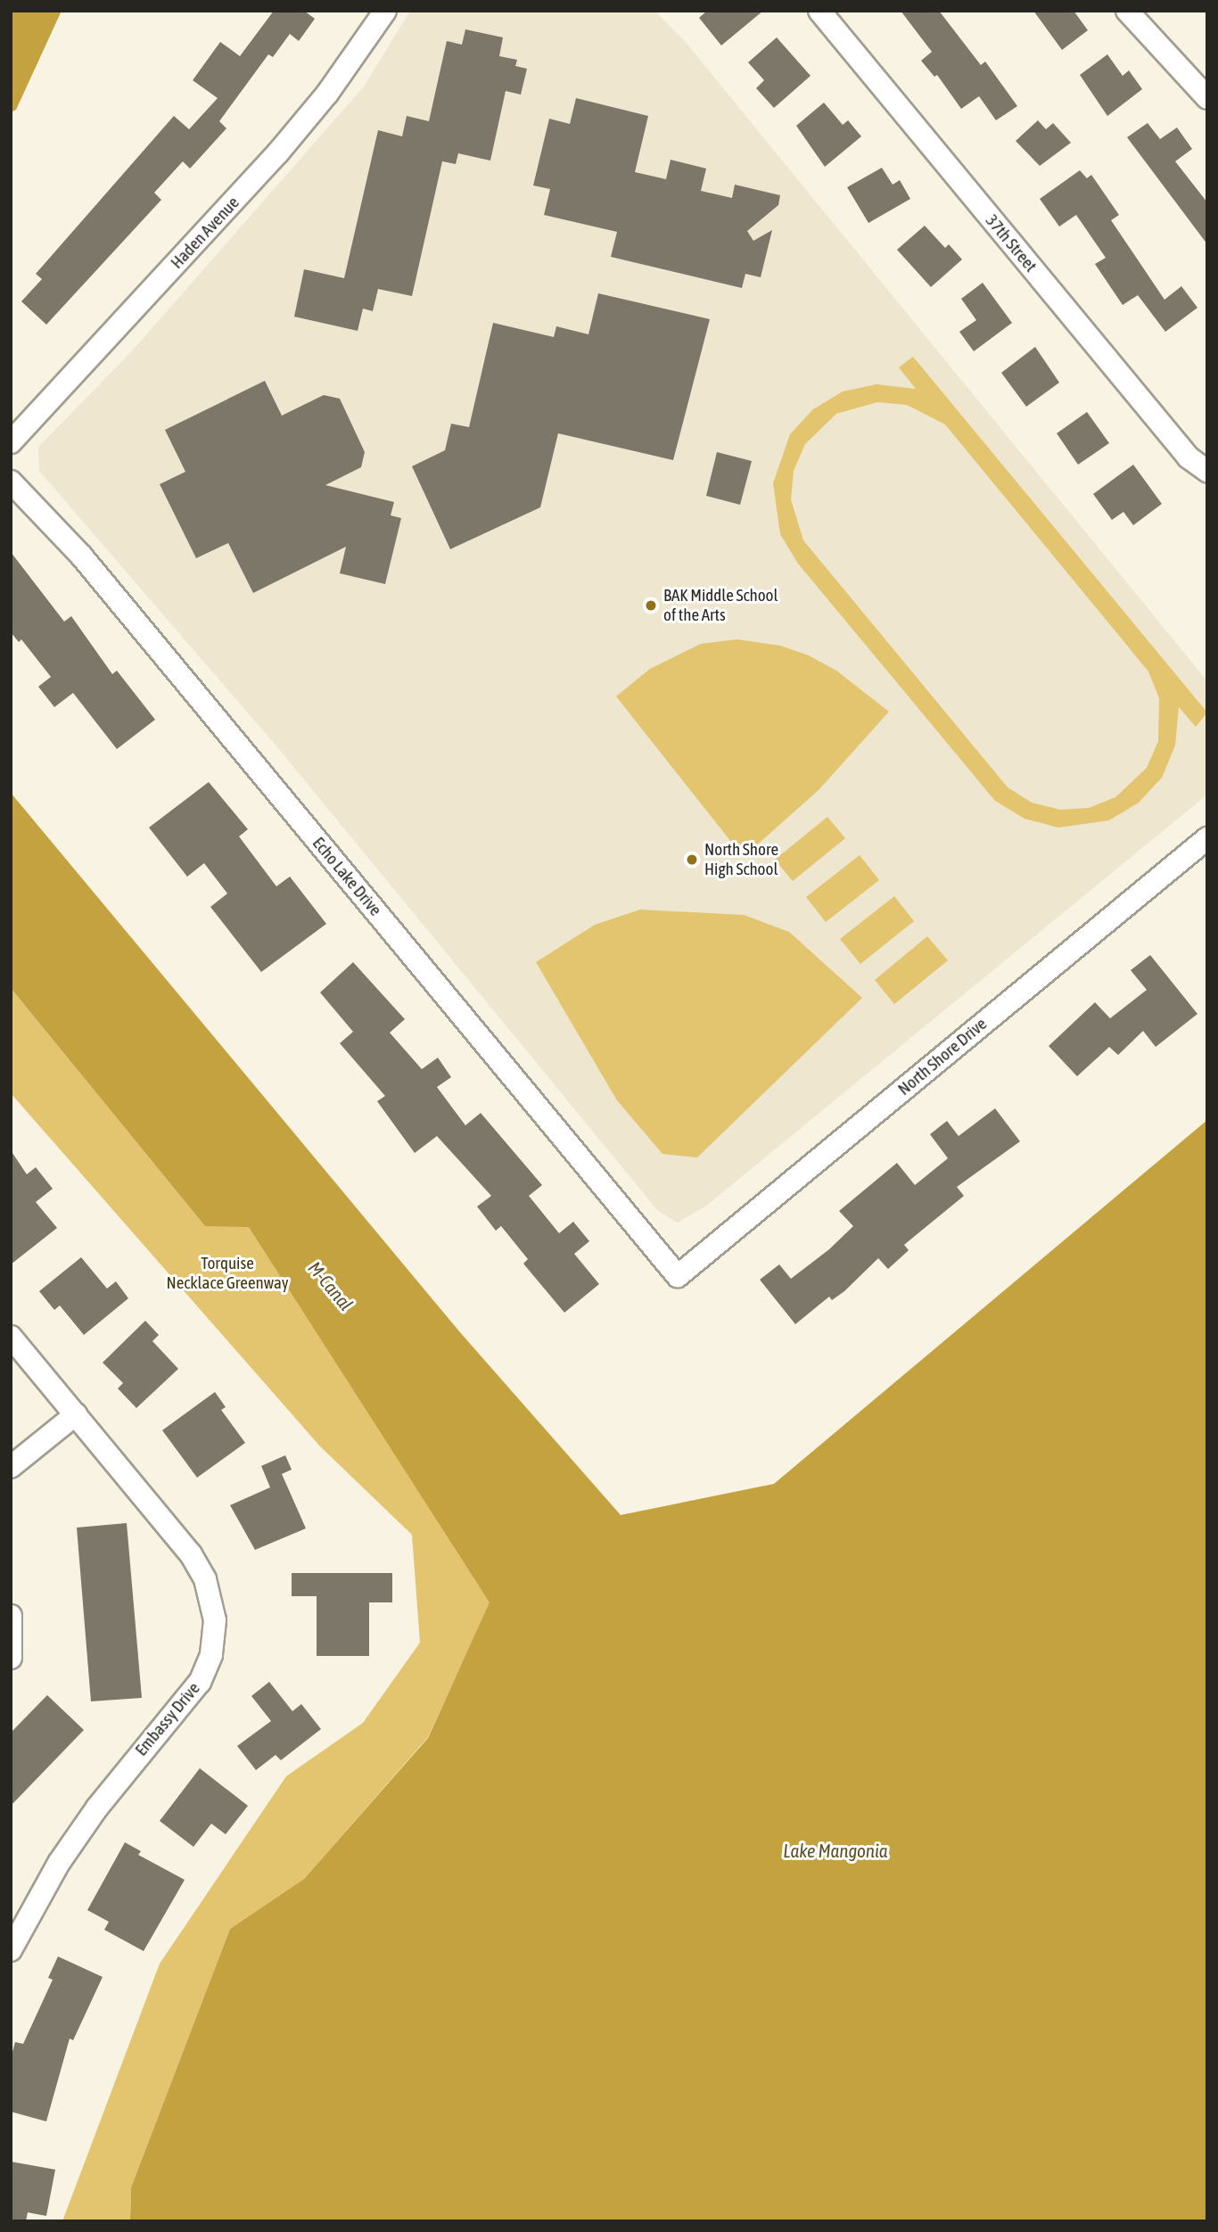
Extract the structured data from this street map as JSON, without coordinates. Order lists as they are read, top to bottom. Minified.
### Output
{"streets":{"street":["Haden Avenue","37th Street","Echo Lake Drive","North Shore Drive","Embassy Drive"]},"crossings":[["Echo Lake Drive","North Shore Drive"]],"water":["M-Canal","Lake Mangonia"],"parks":["Torquise Necklace Greenway"],"places":["BAK Middle School of the Arts","North Shore High School"]}
